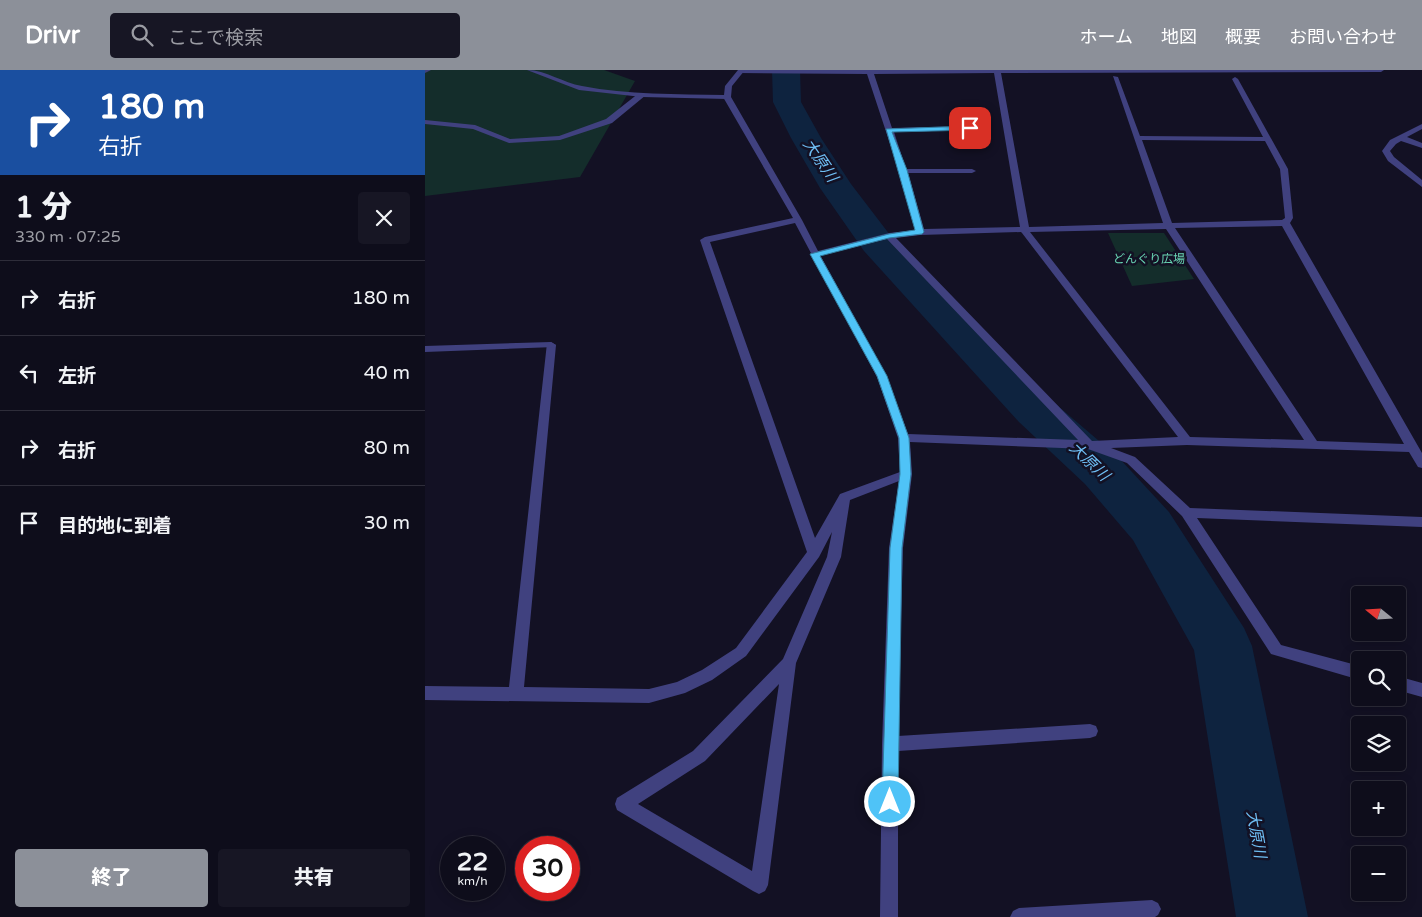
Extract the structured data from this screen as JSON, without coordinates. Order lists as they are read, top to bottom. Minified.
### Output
{"water":["大原川"],"parks":["どんぐり広場"],"north":"left","page":{"header":"Drivr","search":"ここで検索","nav":["ホーム","地図","概要","お問い合わせ"],"turn":["180 m","右折"],"heading":["1 分","330 m · 07:25"],"list":[{"name":"右折","value":"180 m"},{"name":"左折","value":"40 m"},{"name":"右折","value":"80 m"},{"name":"目的地に到着","value":"30 m"}],"map_buttons":["+","−"],"speed":"22 km/h","limit":"30","buttons":["終了","共有"]}}
